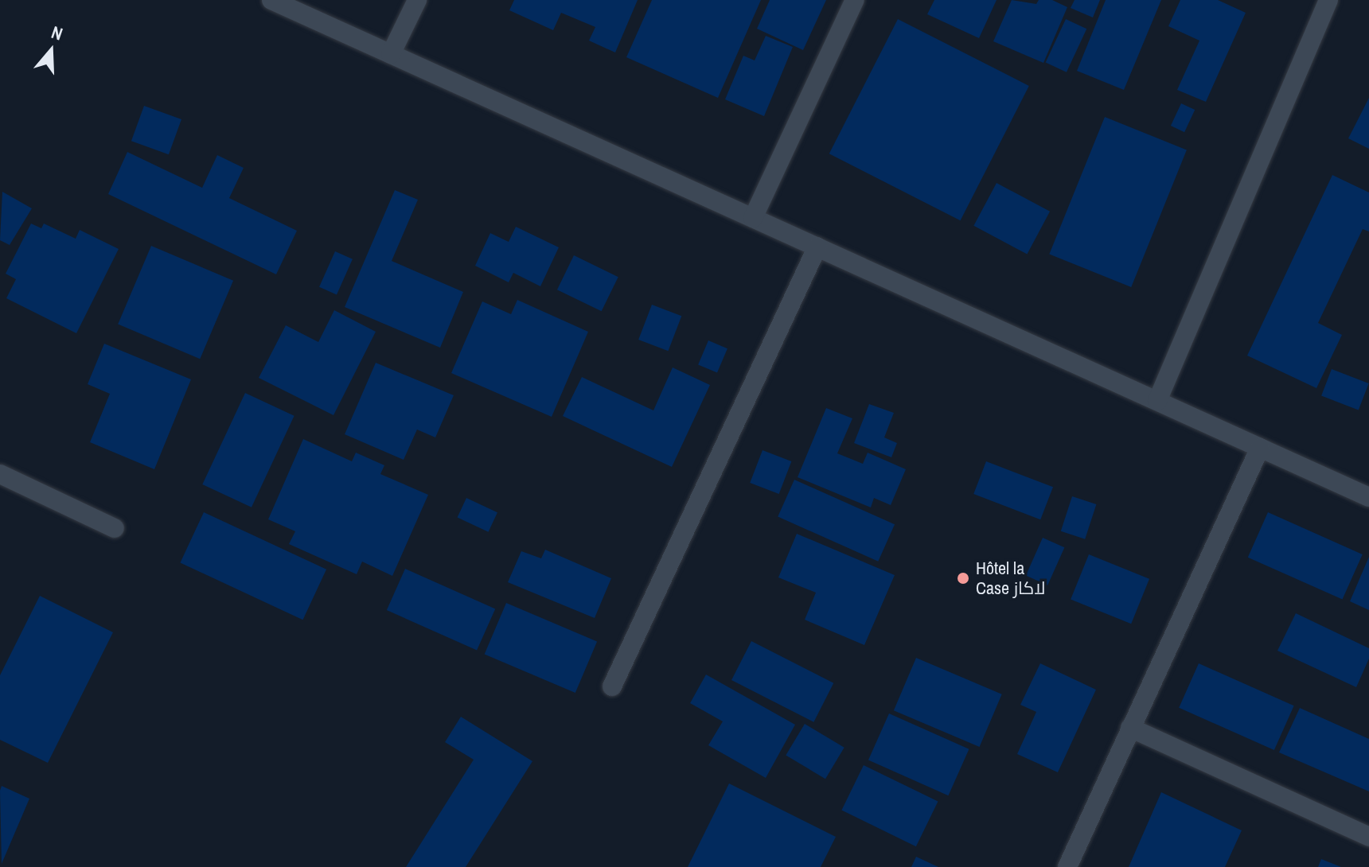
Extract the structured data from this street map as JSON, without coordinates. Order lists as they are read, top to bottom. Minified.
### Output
{"places":["Hôtel la Case لاكاز"],"north":"top"}
